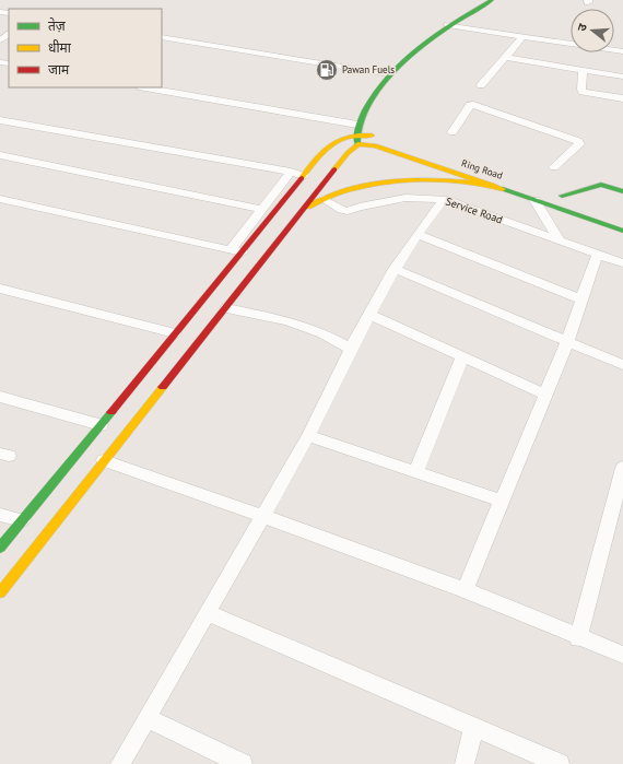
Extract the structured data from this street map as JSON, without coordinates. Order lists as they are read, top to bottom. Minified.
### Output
{"streets":{"main road":["Ring Road"],"street":["Service Road"]},"places":{"fuel station":["Pawan Fuels"]},"legend":["तेज़","धीमा","जाम"],"north":"left"}
